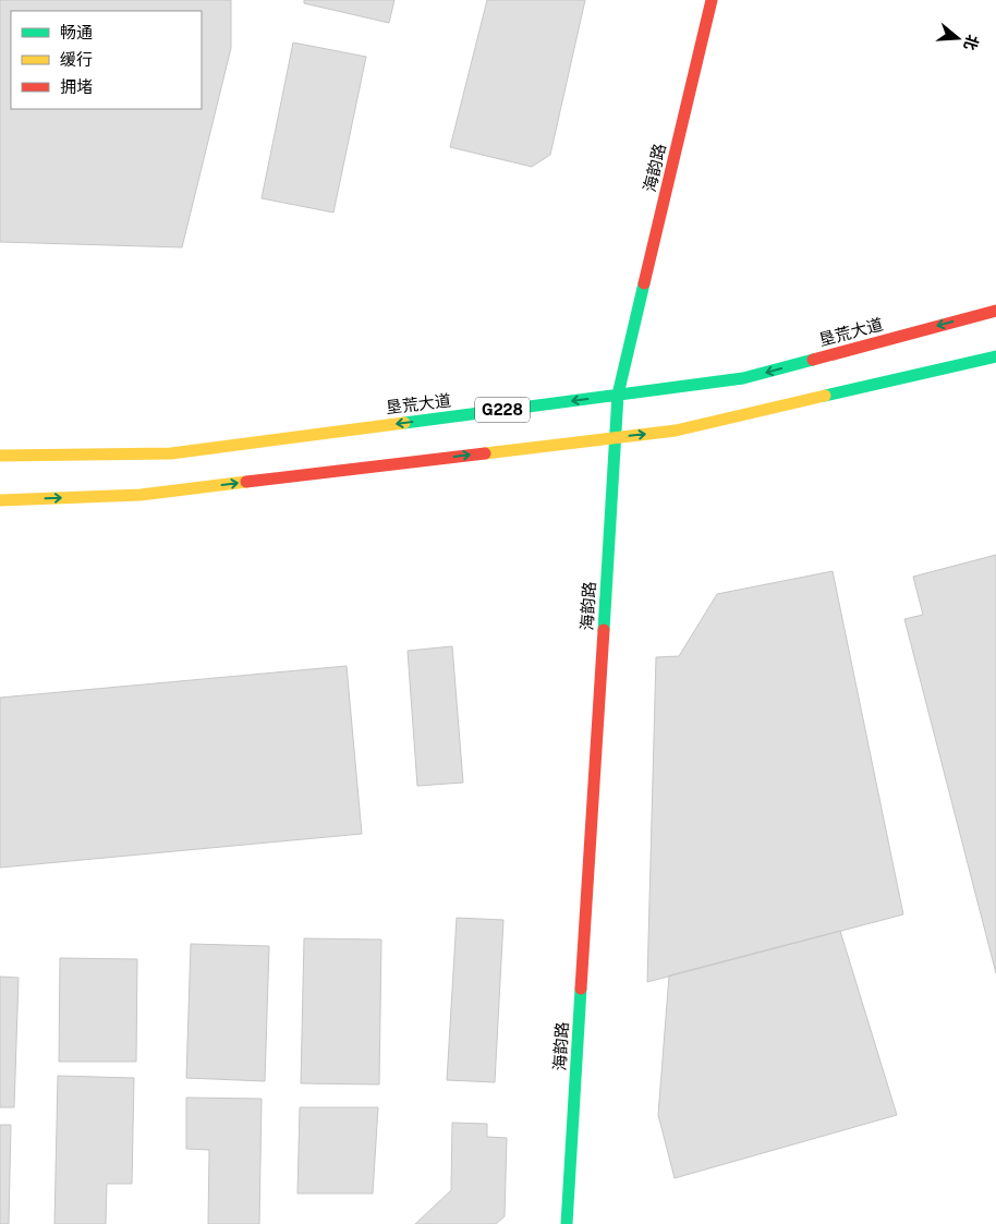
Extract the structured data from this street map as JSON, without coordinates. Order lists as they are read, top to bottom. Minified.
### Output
{"streets":{"main road":["海韵路","垦荒大道","G228"]},"crossings":[["海韵路","垦荒大道"]],"legend":["畅通","缓行","拥堵"],"north":"right"}
